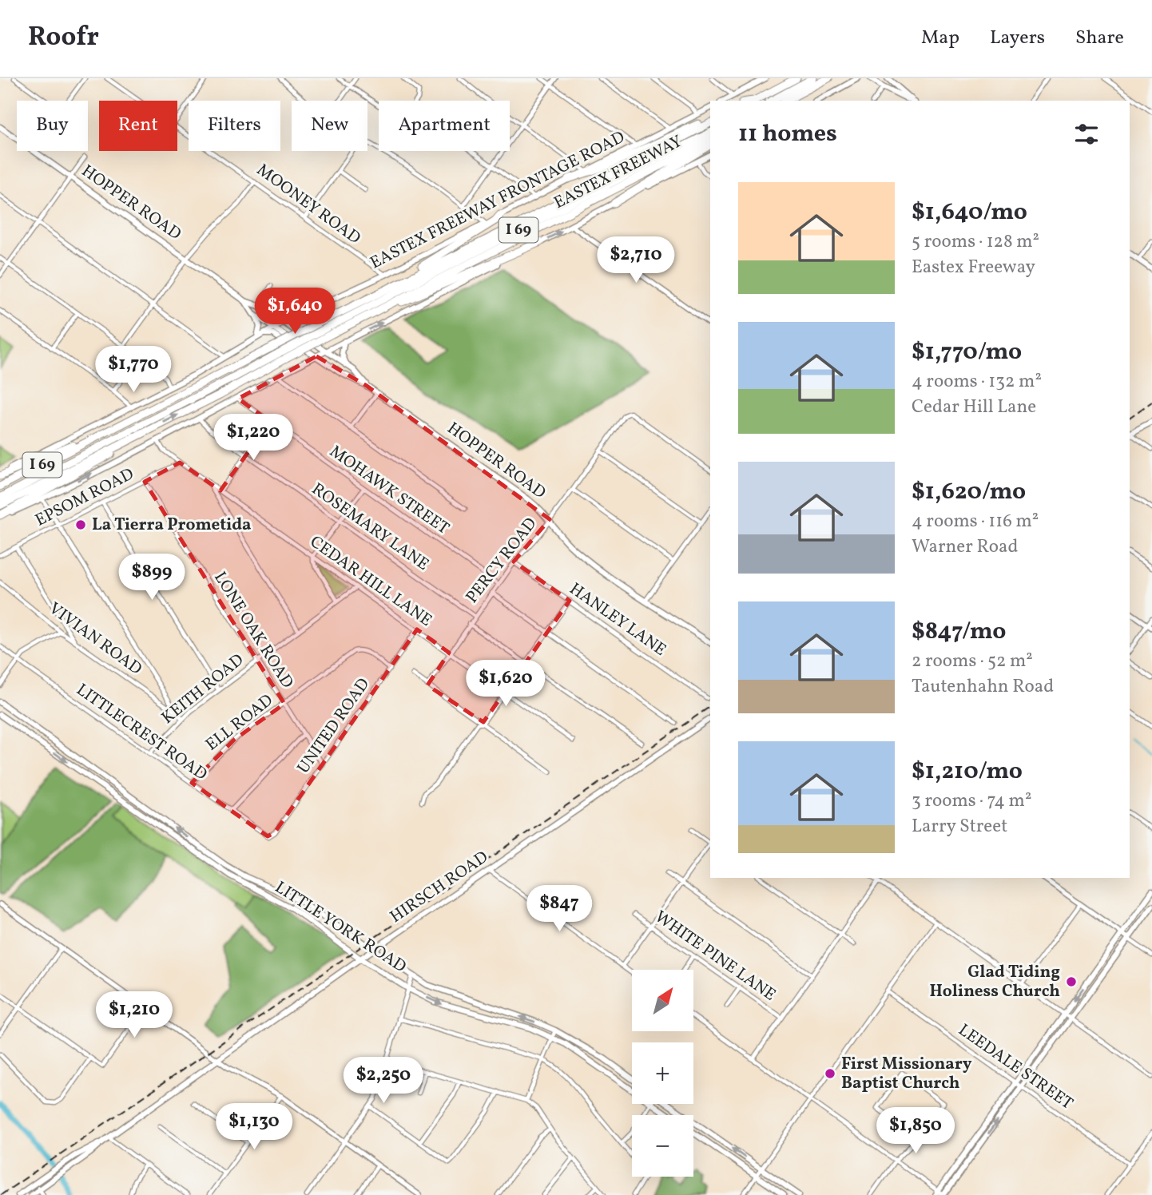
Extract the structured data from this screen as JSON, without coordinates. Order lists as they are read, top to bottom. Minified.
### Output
{"streets":{"highway":["EASTEX FREEWAY","I 69"],"main road":["EASTEX FREEWAY FRONTAGE ROAD","HOPPER ROAD","HIRSCH ROAD","LITTLE YORK ROAD"],"street":["MOONEY ROAD","MOHAWK STREET","EPSOM ROAD","ROSEMARY LANE","PERCY ROAD","CEDAR HILL LANE","HANLEY LANE","LONE OAK ROAD","VIVIAN ROAD","KEITH ROAD","ELL ROAD","UNITED ROAD","LITTLECREST ROAD","WHITE PINE LANE","LEEDALE STREET"]},"crossings":[["EASTEX FREEWAY FRONTAGE ROAD","HOPPER ROAD"],["EASTEX FREEWAY FRONTAGE ROAD","MOONEY ROAD"],["HOPPER ROAD","PERCY ROAD"],["MOHAWK STREET","PERCY ROAD"],["EPSOM ROAD","CEDAR HILL LANE"],["EPSOM ROAD","LONE OAK ROAD"],["ROSEMARY LANE","PERCY ROAD"],["PERCY ROAD","CEDAR HILL LANE"],["PERCY ROAD","HANLEY LANE"],["CEDAR HILL LANE","KEITH ROAD"],["CEDAR HILL LANE","UNITED ROAD"],["LONE OAK ROAD","KEITH ROAD"],["LONE OAK ROAD","ELL ROAD"],["LONE OAK ROAD","UNITED ROAD"],["KEITH ROAD","LITTLECREST ROAD"],["ELL ROAD","UNITED ROAD"],["ELL ROAD","LITTLECREST ROAD"],["UNITED ROAD","LITTLECREST ROAD"],["HIRSCH ROAD","LITTLE YORK ROAD"]],"places":["La Tierra Prometida","Glad Tiding Holiness Church","First Missionary Baptist Church"],"north":"top right","page":{"header":"Roofr","nav":["Map","Layers","Share"],"chip":["Buy","Rent","Filters","New","Apartment"],"heading":"11 homes","list":[{"name":"$1,640/mo","note":"5 rooms · 128 m² · Eastex Freeway"},{"name":"$1,770/mo","note":"4 rooms · 132 m² · Cedar Hill Lane"},{"name":"$1,620/mo","note":"4 rooms · 116 m² · Warner Road"},{"name":"$847/mo","note":"2 rooms · 52 m² · Tautenhahn Road"},{"name":"$1,210/mo","note":"3 rooms · 74 m² · Larry Street"}],"price":["$2,710","$1,640","$1,770","$1,220","$899","$1,620","$847","$1,210","$2,250","$1,130","$1,850"],"map_buttons":["+","−"]}}
